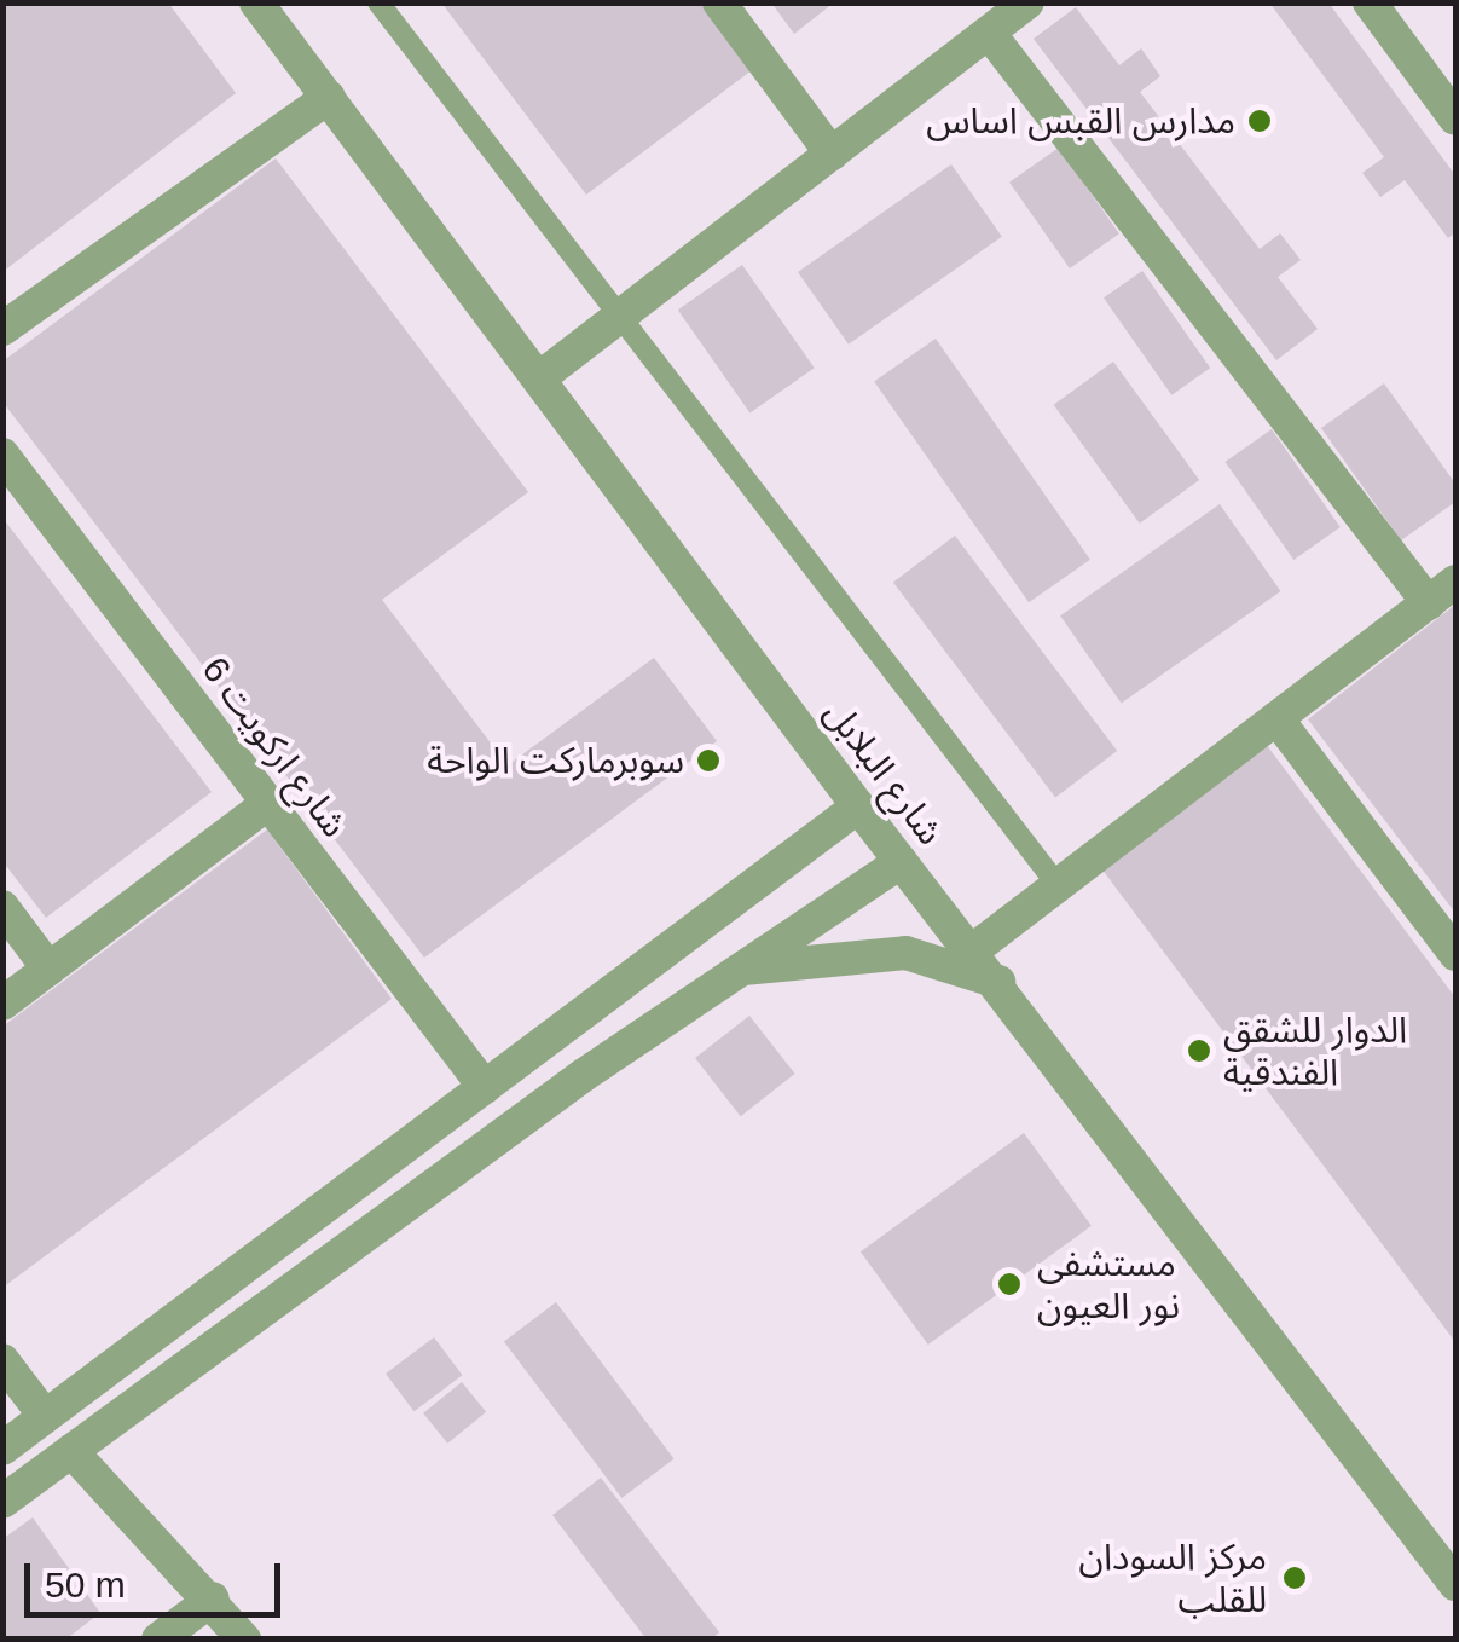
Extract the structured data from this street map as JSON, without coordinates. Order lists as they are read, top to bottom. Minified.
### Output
{"streets":{"street":["شارع اركويت 6","شارع البلابل"]},"places":["مدارس القبس اساس","سوبرماركت الواحة","الدوار للشقق الفندقية","مستشفى نور العيون","مركز السودان للقلب"],"scale_bar":"50 m"}
